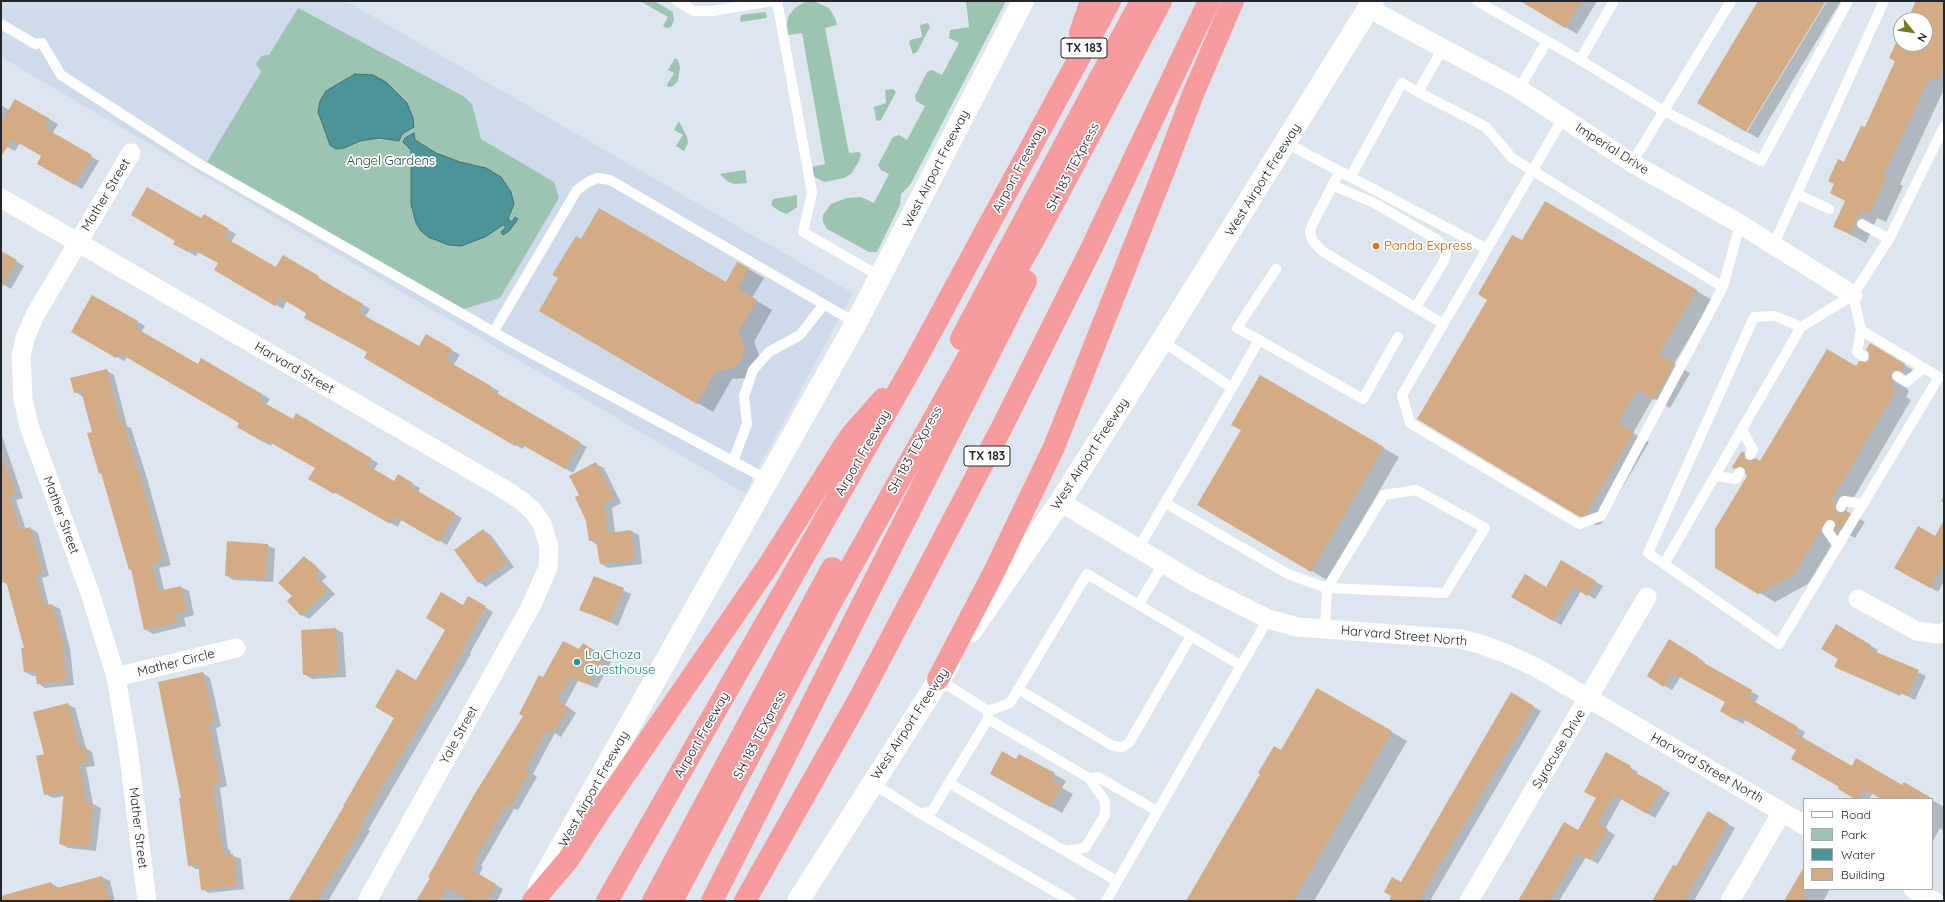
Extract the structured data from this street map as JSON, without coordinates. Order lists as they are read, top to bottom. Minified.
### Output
{"streets":{"highway":["TX 183","SH 183 TEXpress","Airport Freeway"],"main road":["West Airport Freeway"],"street":["Imperial Drive","Mather Street","Harvard Street","Harvard Street North","Mather Circle","Yale Street","Syracuse Drive"]},"crossings":[["Imperial Drive","West Airport Freeway"],["West Airport Freeway","Harvard Street North"],["Mather Street","Harvard Street"],["Mather Street","Mather Circle"],["Harvard Street","Yale Street"],["Harvard Street North","Syracuse Drive"]],"parks":["Angel Gardens"],"places":["Panda Express","La Choza Guesthouse"],"legend":["Road","Park","Water","Building"],"north":"bottom right"}
